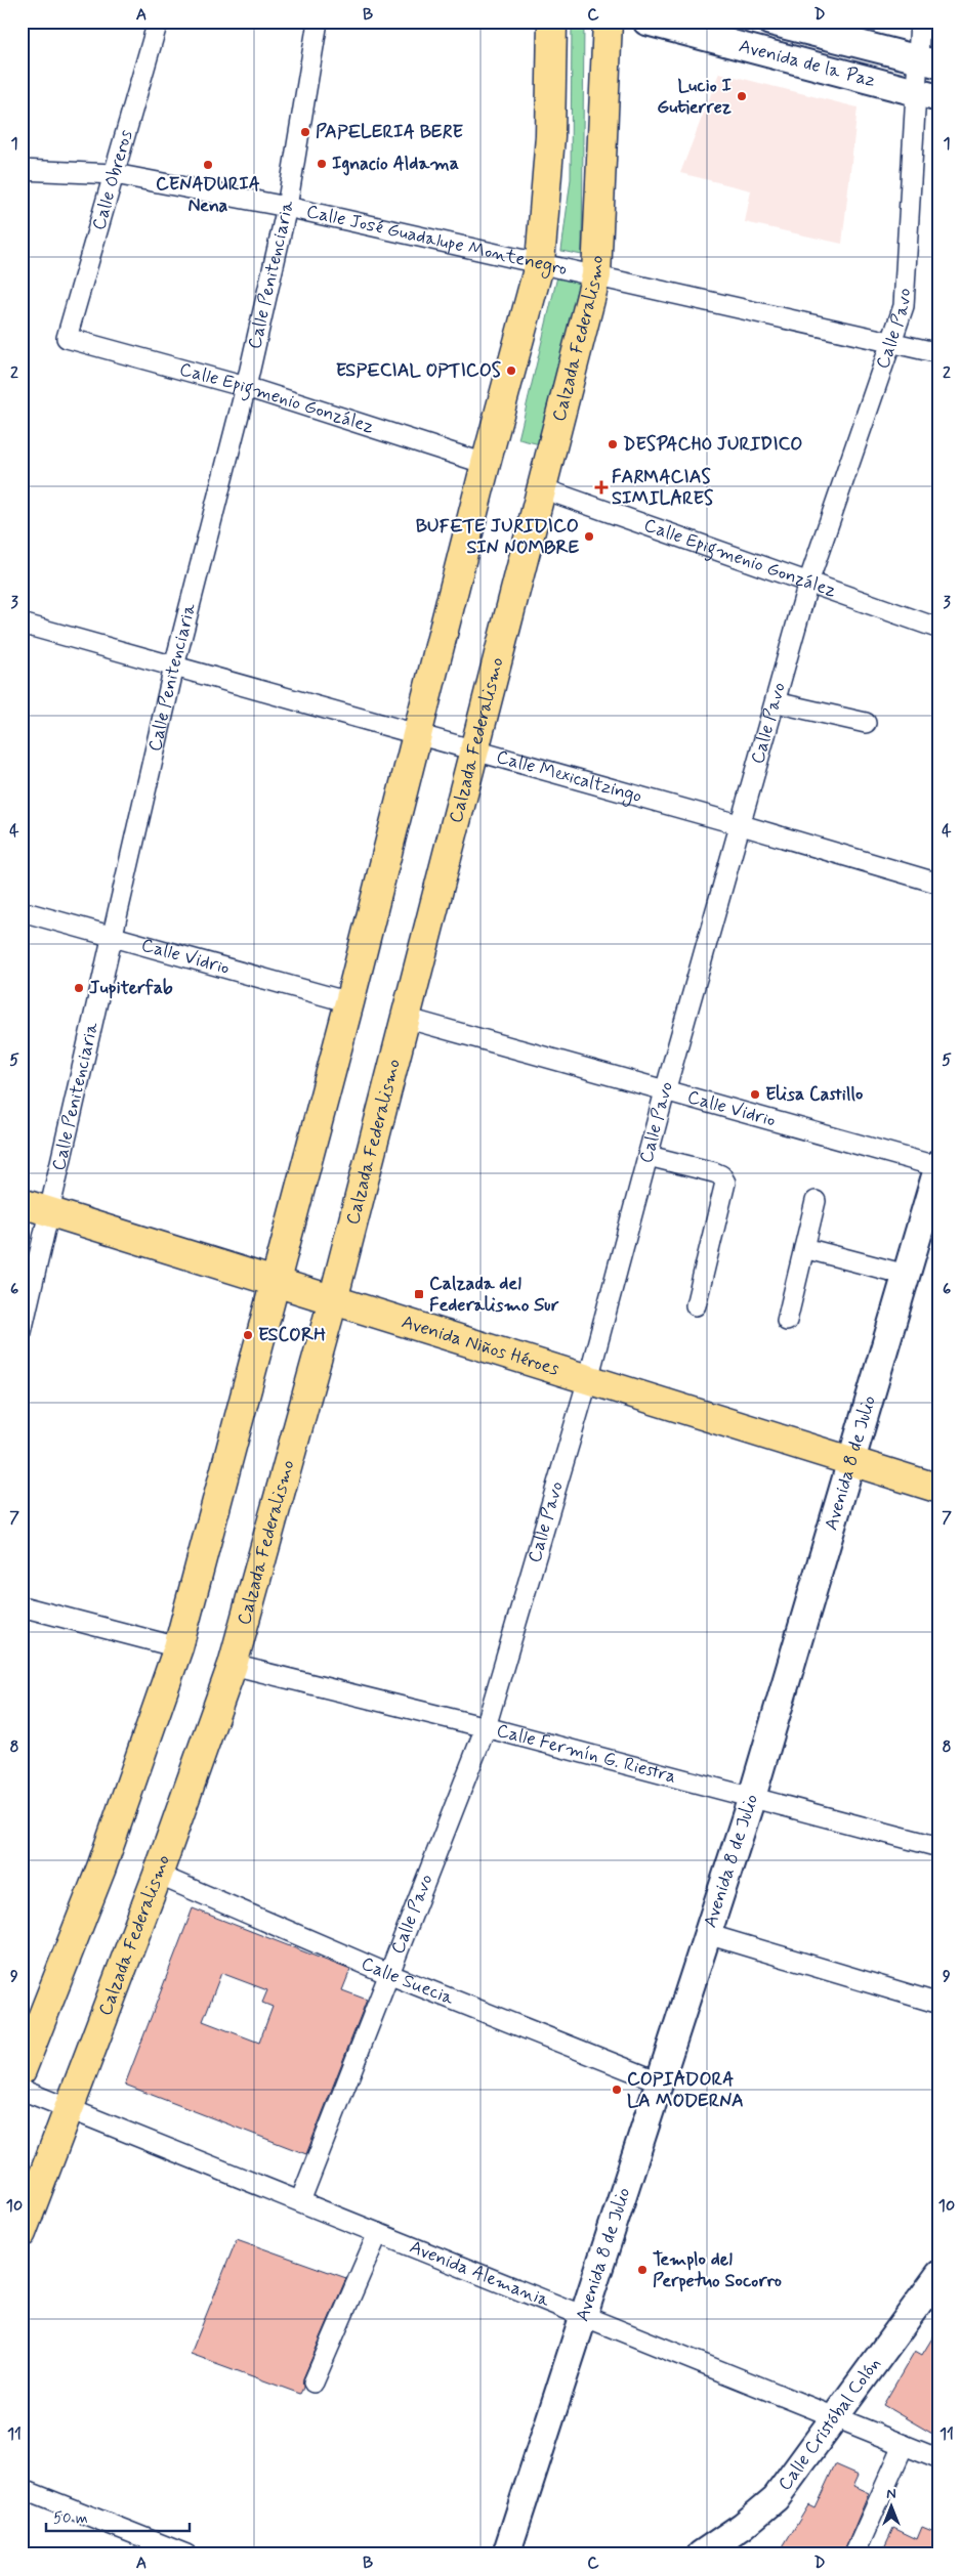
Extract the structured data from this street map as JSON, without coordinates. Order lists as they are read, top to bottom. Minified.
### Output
{"streets":{"main road":["Calzada Federalismo","Avenida Niños Héroes"],"street":["Avenida de la Paz","Calle Obreros","Calle José Guadalupe Montenegro","Calle Penitenciaria","Calle Pavo","Calle Epigmenio González","Calle Mexicaltzingo","Calle Vidrio","Avenida 8 de Julio","Calle Fermín G. Riestra","Calle Suecia","Avenida Alemania","Calle Cristóbal Colón"]},"crossings":[["Avenida de la Paz","Calle Pavo"],["Calle Obreros","Calle José Guadalupe Montenegro"],["Calle Obreros","Calle Epigmenio González"],["Calle José Guadalupe Montenegro","Calle Penitenciaria"],["Calle José Guadalupe Montenegro","Calle Pavo"],["Calle José Guadalupe Montenegro","Calzada Federalismo"],["Calle Penitenciaria","Calle Epigmenio González"],["Calle Penitenciaria","Calle Mexicaltzingo"],["Calle Penitenciaria","Calle Vidrio"],["Calle Penitenciaria","Avenida Niños Héroes"],["Calle Pavo","Calle Epigmenio González"],["Calle Pavo","Calle Mexicaltzingo"],["Calle Pavo","Calle Vidrio"],["Calle Pavo","Avenida Niños Héroes"],["Calle Pavo","Calle Fermín G. Riestra"],["Calle Pavo","Calle Suecia"],["Calle Pavo","Avenida Alemania"],["Calzada Federalismo","Calle Epigmenio González"],["Calzada Federalismo","Calle Mexicaltzingo"],["Calzada Federalismo","Calle Vidrio"],["Calzada Federalismo","Avenida Niños Héroes"],["Calzada Federalismo","Calle Fermín G. Riestra"],["Calzada Federalismo","Calle Suecia"],["Calzada Federalismo","Avenida Alemania"],["Calle Vidrio","Avenida 8 de Julio"],["Avenida Niños Héroes","Avenida 8 de Julio"],["Avenida 8 de Julio","Calle Fermín G. Riestra"],["Avenida 8 de Julio","Calle Suecia"],["Avenida 8 de Julio","Avenida Alemania"],["Avenida Alemania","Calle Cristóbal Colón"]],"places":{"other":["Lucio I Gutierrez","PAPELERIA BERE","Ignacio Aldama","CENADURIA Nena","ESPECIAL OPTICOS","DESPACHO JURIDICO","BUFETE JURIDICO SIN NOMBRE","Jupiterfab","Elisa Castillo","ESCORH","COPIADORA LA MODERNA","Templo del Perpetuo Socorro"],"health":["FARMACIAS SIMILARES"],"transit":["Calzada del Federalismo Sur"]},"scale_bar":"50 m","north":"top","grid":{"columns":["A","B","C","D"],"rows":["1","2","3","4","5","6","7","8","9","10","11"]}}
